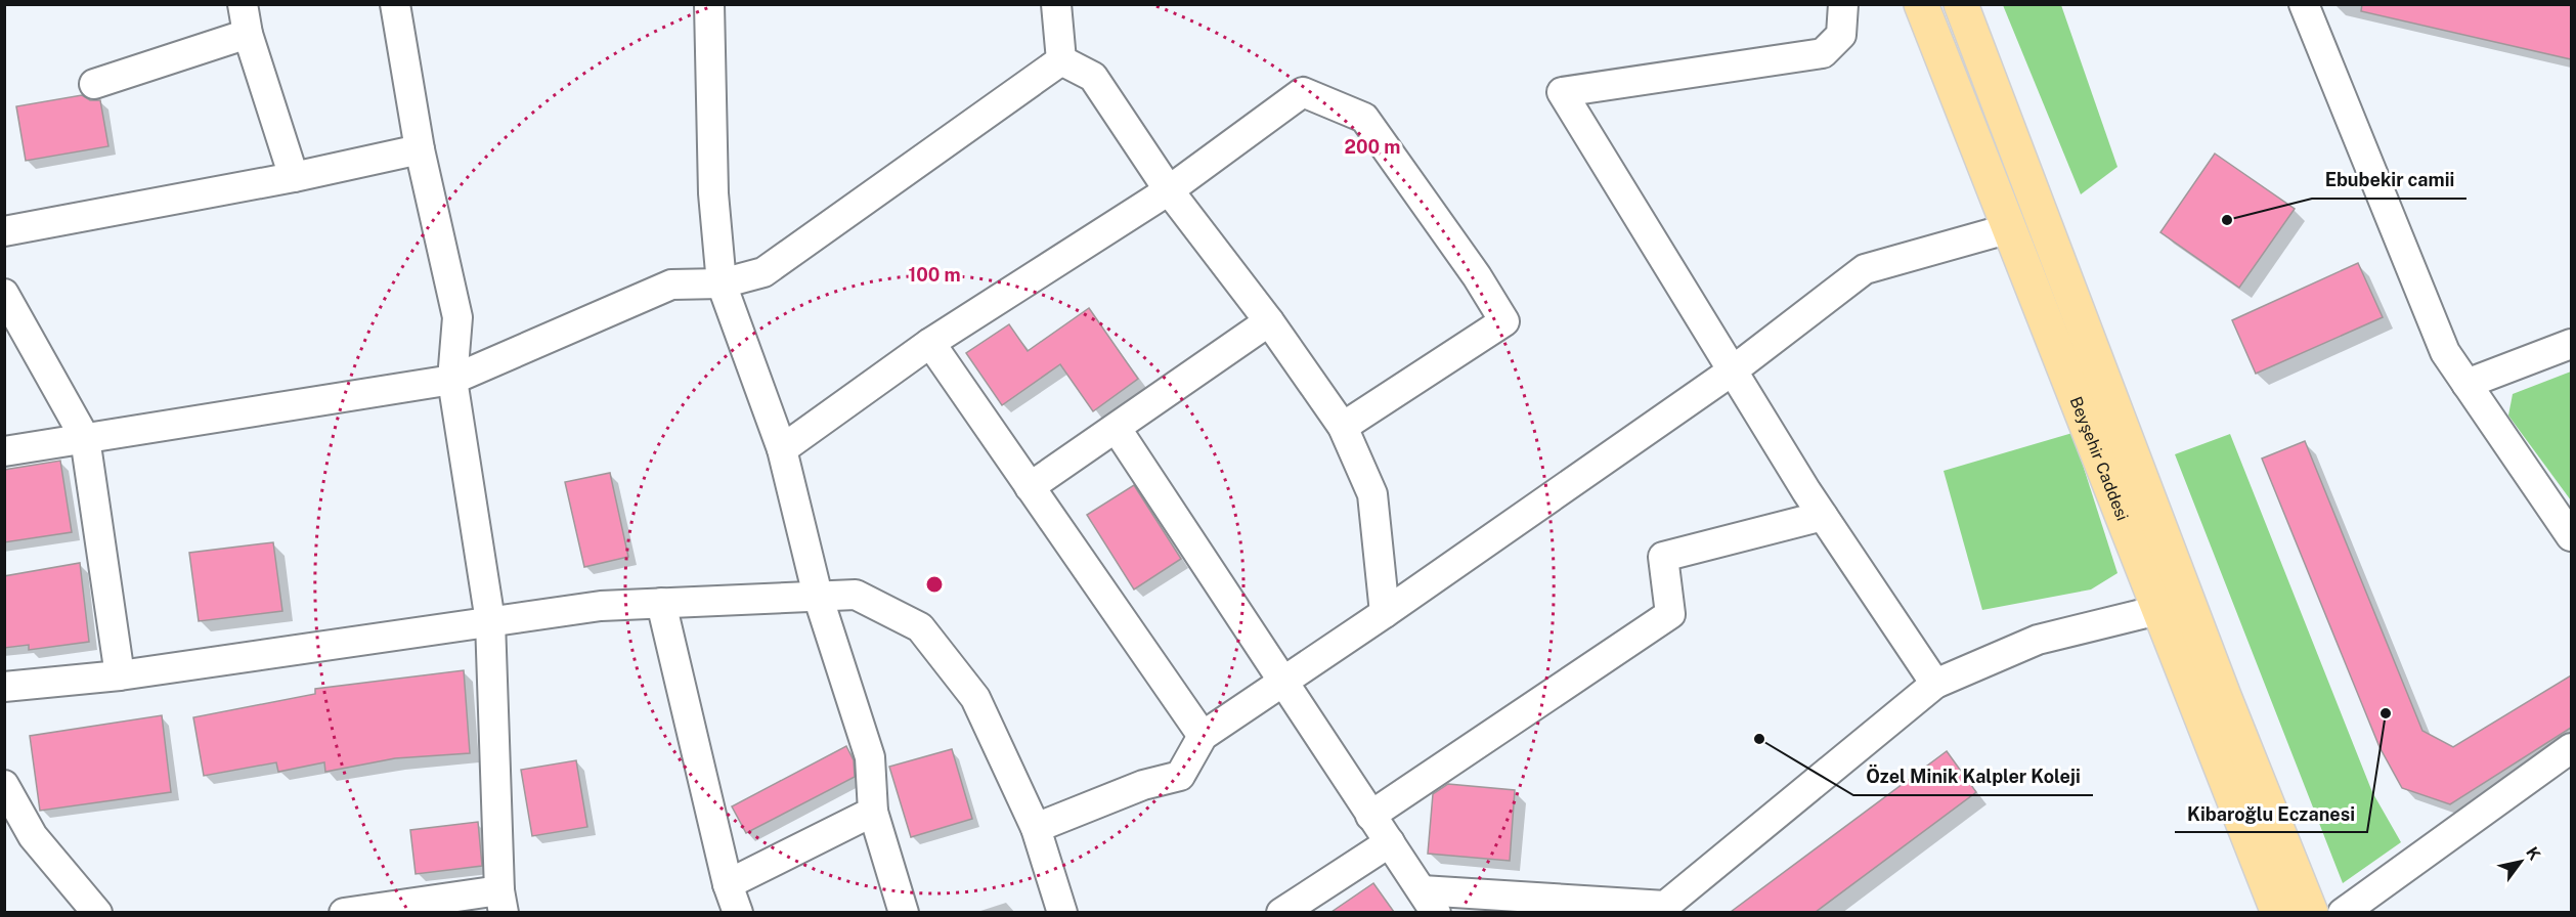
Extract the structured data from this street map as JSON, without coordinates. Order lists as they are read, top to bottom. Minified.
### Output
{"streets":{"main road":["Beyşehir Caddesi"]},"places":["Ebubekir camii","Kibaroğlu Eczanesi","Özel Minik Kalpler Koleji"],"north":"top right","rings":["200 m","100 m"]}
